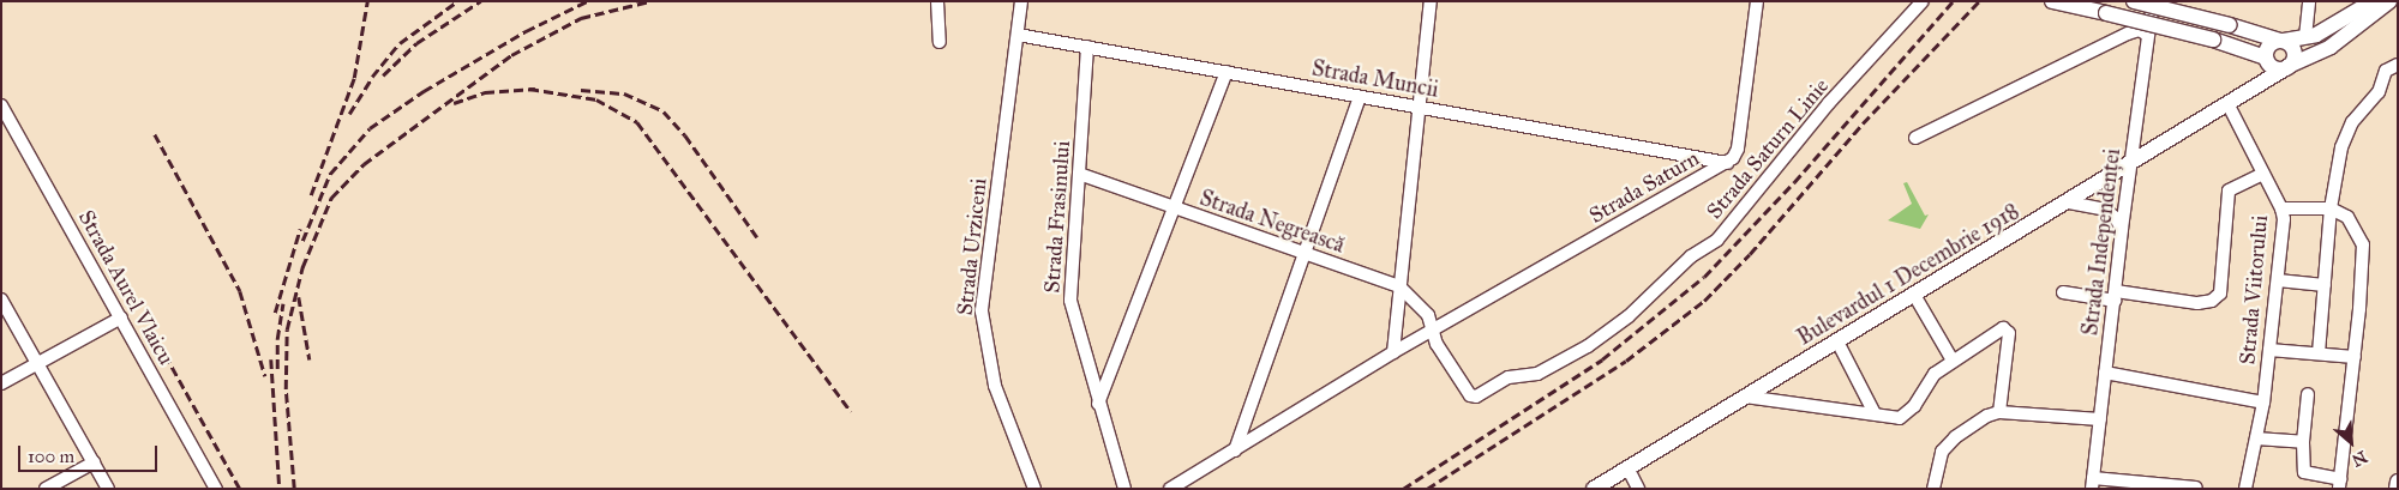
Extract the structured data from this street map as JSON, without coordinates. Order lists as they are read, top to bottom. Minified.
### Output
{"streets":{"main road":["Bulevardul 1 Decembrie 1918"],"street":["Strada Muncii","Strada Saturn Linie","Strada Saturn","Strada Frasinului","Strada Negrească","Strada Independenței","Strada Urziceni","Strada Aurel Vlaicu","Strada Viitorului"]},"crossings":[["Strada Muncii","Strada Saturn"],["Strada Muncii","Strada Frasinului"],["Strada Muncii","Strada Urziceni"],["Strada Saturn Linie","Strada Negrească"],["Strada Saturn","Strada Negrească"],["Strada Frasinului","Strada Negrească"],["Strada Independenței","Bulevardul 1 Decembrie 1918"],["Bulevardul 1 Decembrie 1918","Strada Viitorului"]],"scale_bar":"100 m","north":"bottom right"}
